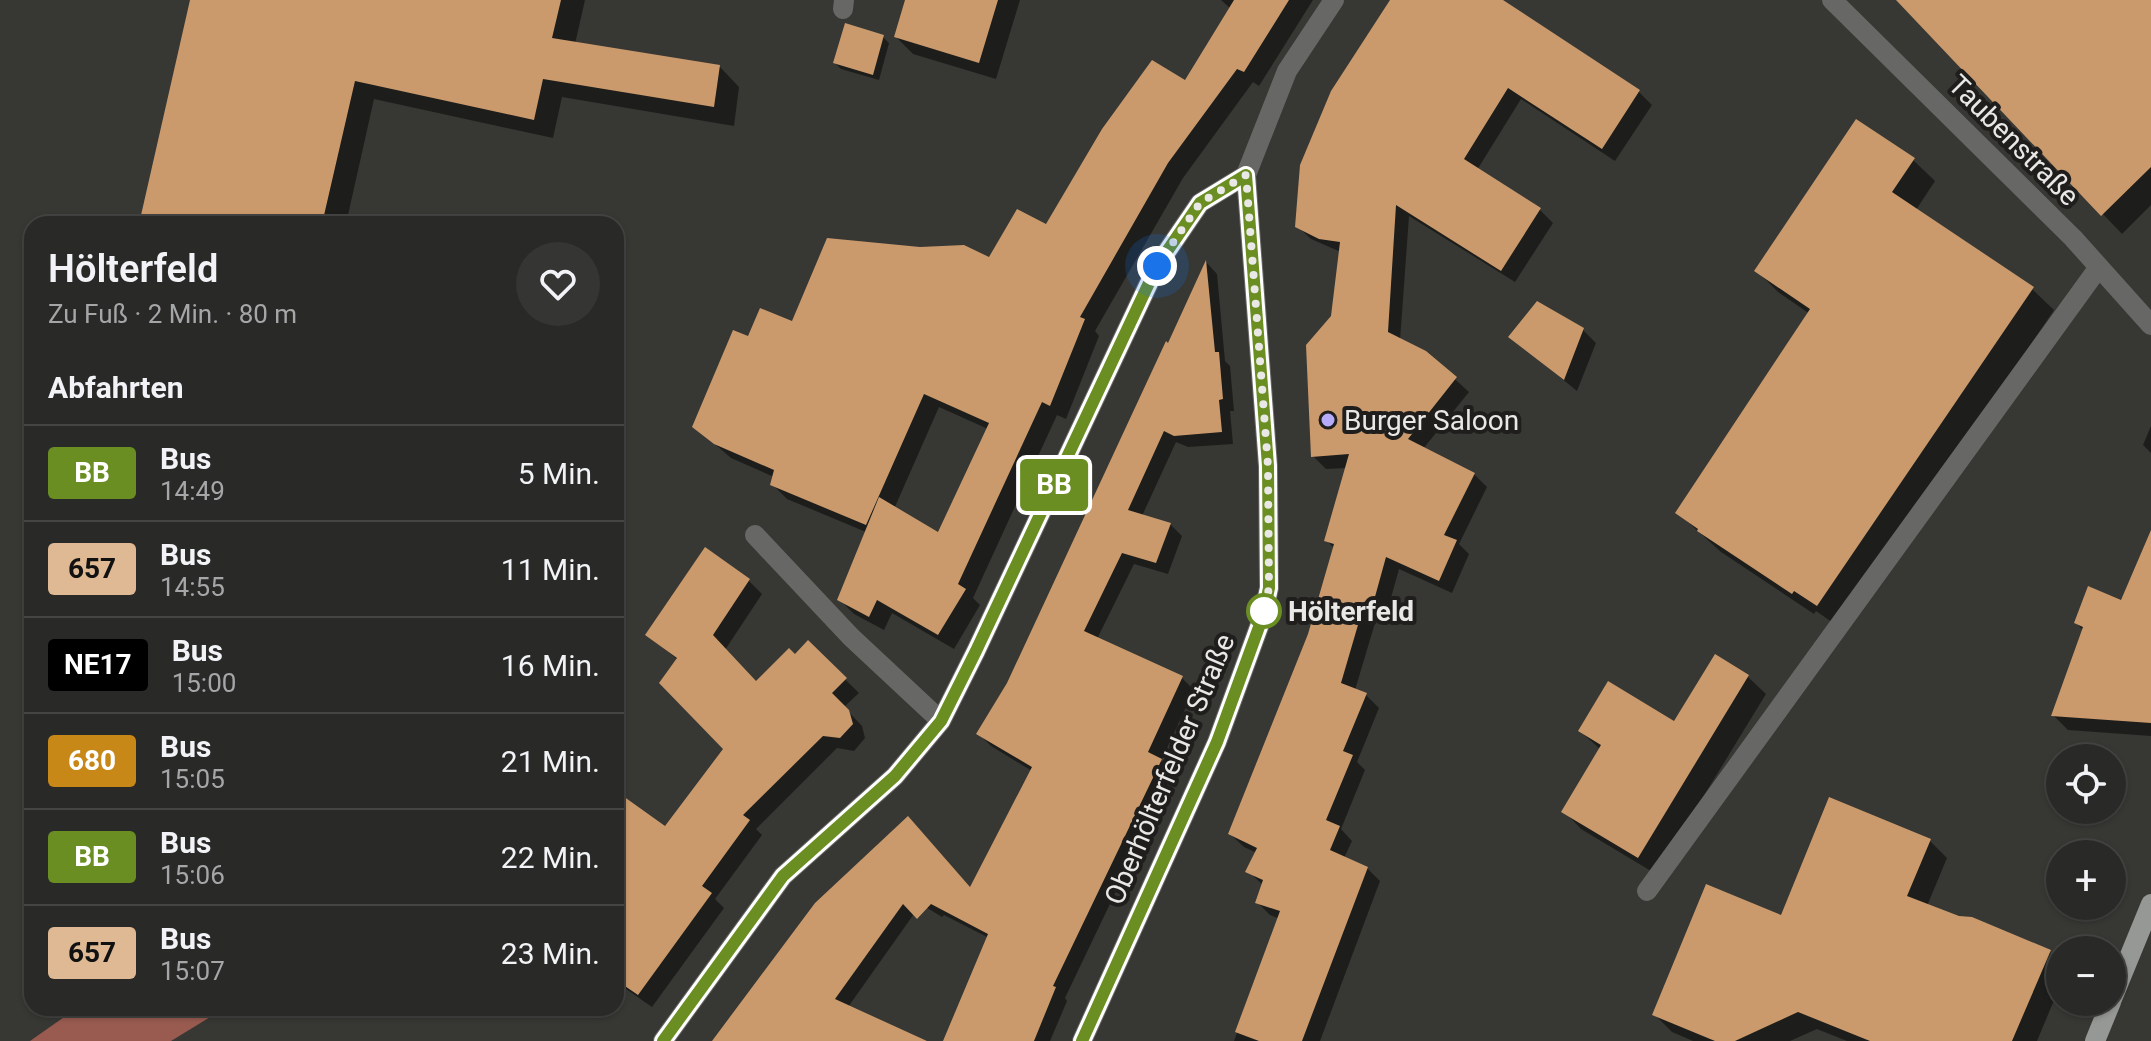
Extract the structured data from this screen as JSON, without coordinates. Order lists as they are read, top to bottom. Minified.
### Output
{"streets":{"street":["Taubenstraße","Oberhölterfelder Straße"]},"places":["Burger Saloon","Hölterfeld"],"lines":["bus line BB"],"page":{"on_map":"BB","heading":[["Hölterfeld","Zu Fuß · 2 Min. · 80 m"],"Abfahrten"],"list":[{"mark":"BB","name":"Bus","note":"14:49","value":"5 Min."},{"mark":"657","name":"Bus","note":"14:55","value":"11 Min."},{"mark":"NE17","name":"Bus","note":"15:00","value":"16 Min."},{"mark":"680","name":"Bus","note":"15:05","value":"21 Min."},{"mark":"BB","name":"Bus","note":"15:06","value":"22 Min."},{"mark":"657","name":"Bus","note":"15:07","value":"23 Min."}],"map_buttons":["+","−"]}}
